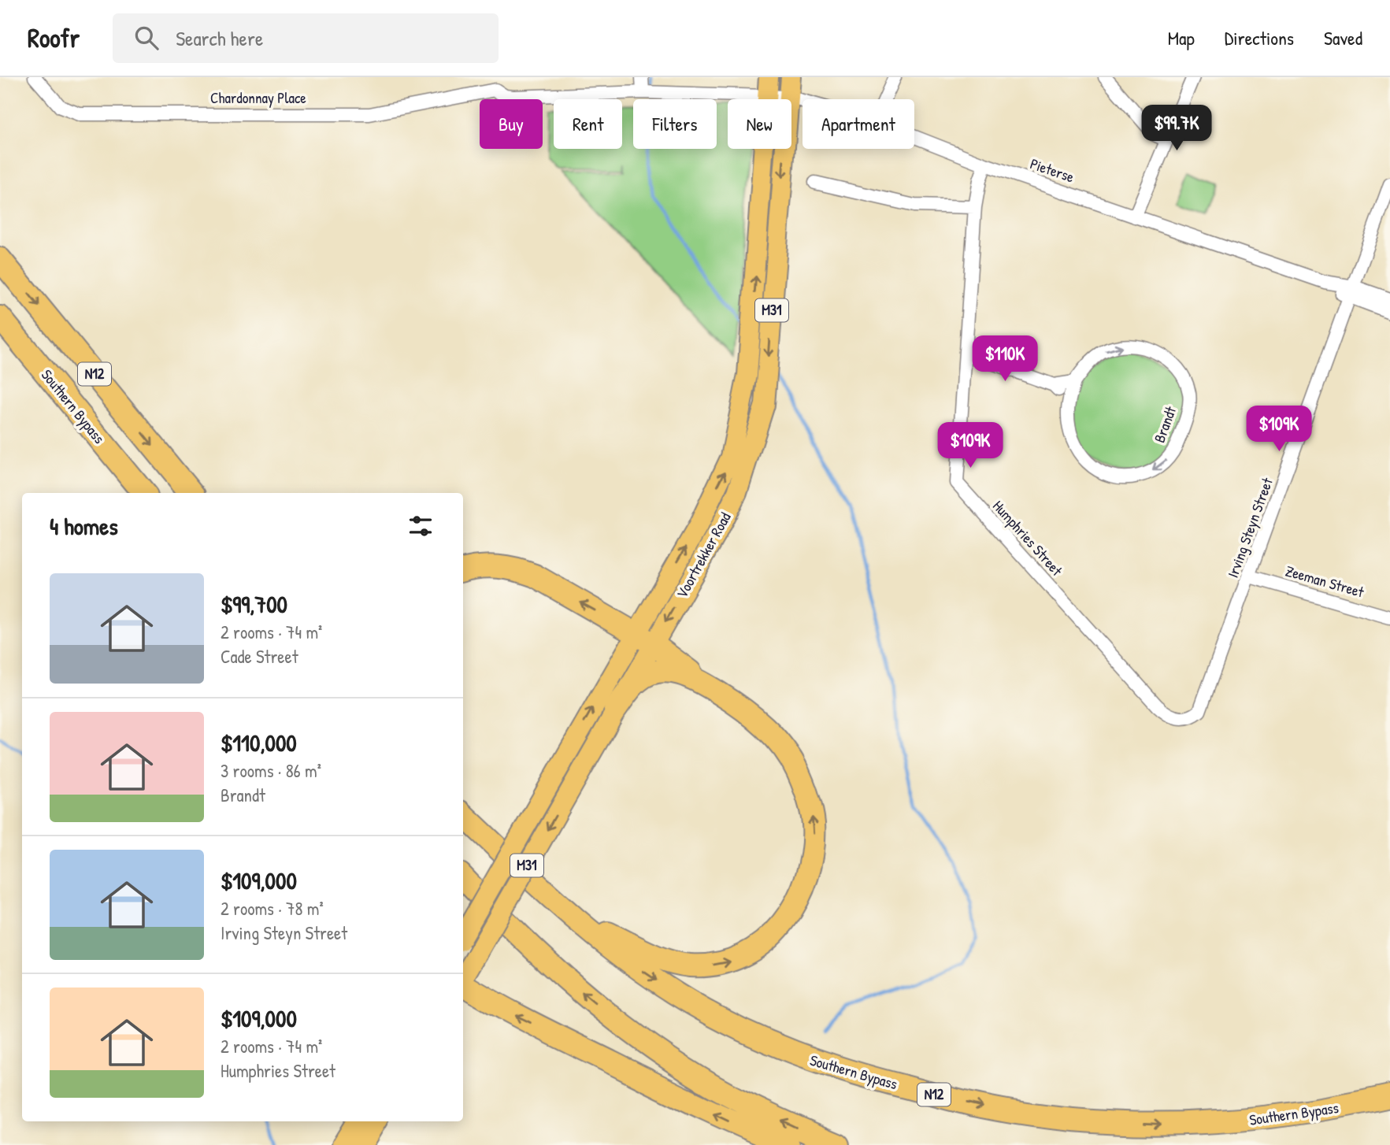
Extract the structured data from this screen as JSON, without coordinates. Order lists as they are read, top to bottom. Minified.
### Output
{"streets":{"highway":["N12","Southern Bypass"],"main road":["M31","Voortrekker Road"],"street":["Chardonnay Place","Pieterse","Brandt","Irving Steyn Street","Humphries Street","Zeeman Street"]},"crossings":[["Chardonnay Place","Pieterse"],["Pieterse","Irving Steyn Street"],["Pieterse","Humphries Street"],["Pieterse","Voortrekker Road"],["Irving Steyn Street","Humphries Street"],["Irving Steyn Street","Zeeman Street"]],"page":{"header":"Roofr","search":"Search here","nav":["Map","Directions","Saved"],"chip":["Buy","Rent","Filters","New","Apartment"],"price":["$99.7K","$110K","$109K","$109K"],"heading":"4 homes","list":[{"name":"$99,700","note":"2 rooms · 74 m² · Cade Street"},{"name":"$110,000","note":"3 rooms · 86 m² · Brandt"},{"name":"$109,000","note":"2 rooms · 78 m² · Irving Steyn Street"},{"name":"$109,000","note":"2 rooms · 74 m² · Humphries Street"}]}}
